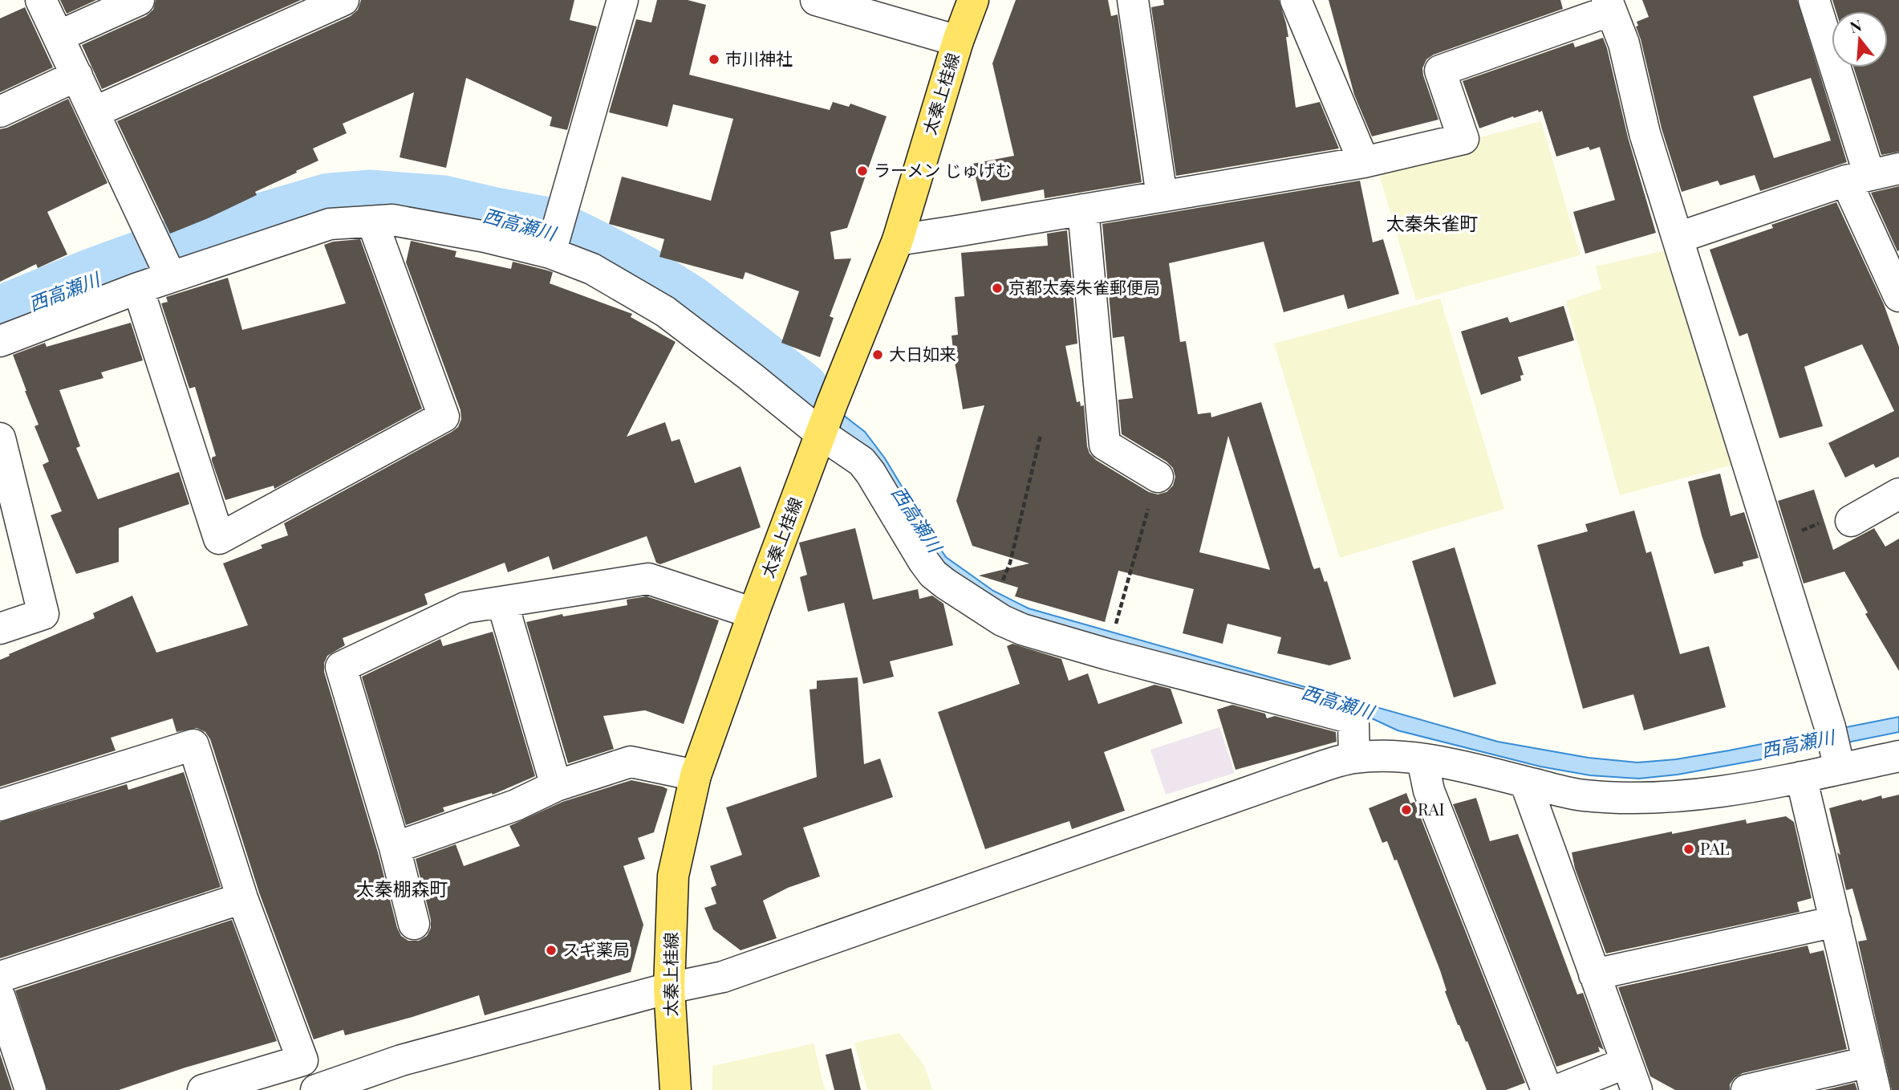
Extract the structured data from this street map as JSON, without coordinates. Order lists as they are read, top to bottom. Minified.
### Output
{"streets":{"main road":["太秦上桂線"]},"districts":["太秦朱雀町","太秦棚森町"],"water":["西高瀬川"],"places":["市川神社","ラーメン じゅげむ","京都太秦朱雀郵便局","大日如来","RAI","PAL","スギ薬局"],"north":"top"}
